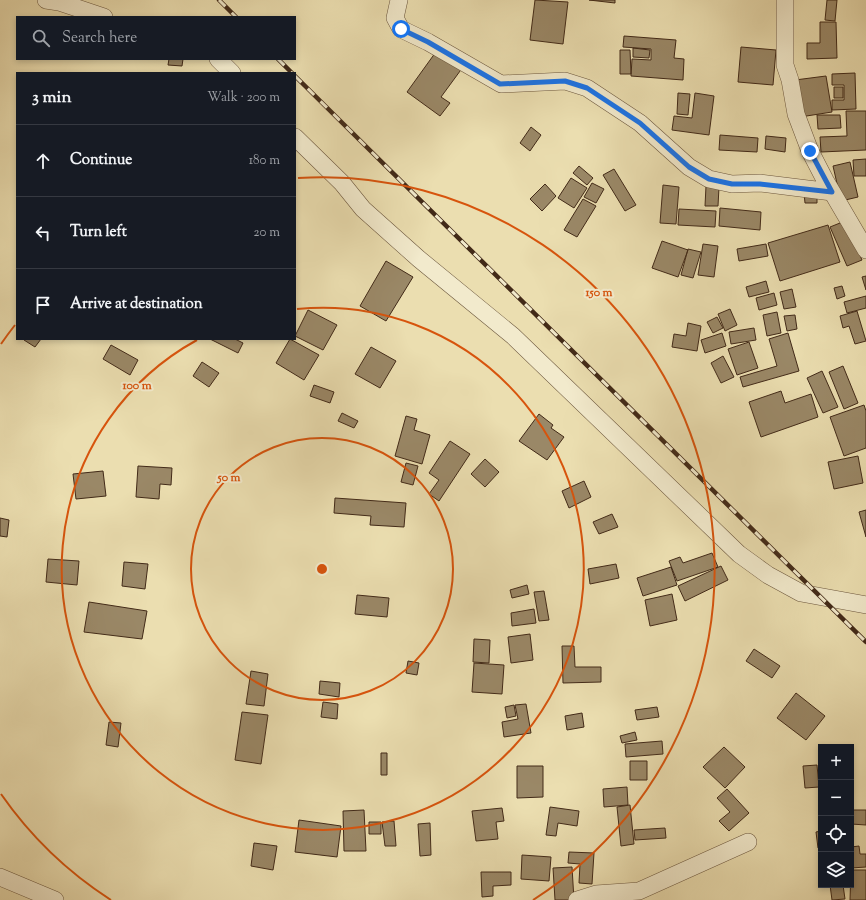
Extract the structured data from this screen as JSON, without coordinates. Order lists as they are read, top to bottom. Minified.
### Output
{"page":{"search":"Search here","heading":["3 min","Walk · 200 m"],"list":[["Continue","180 m"],["Turn left","20 m"],"Arrive at destination"],"map_buttons":["+","−"]},"rings":["150 m","100 m","50 m"]}
